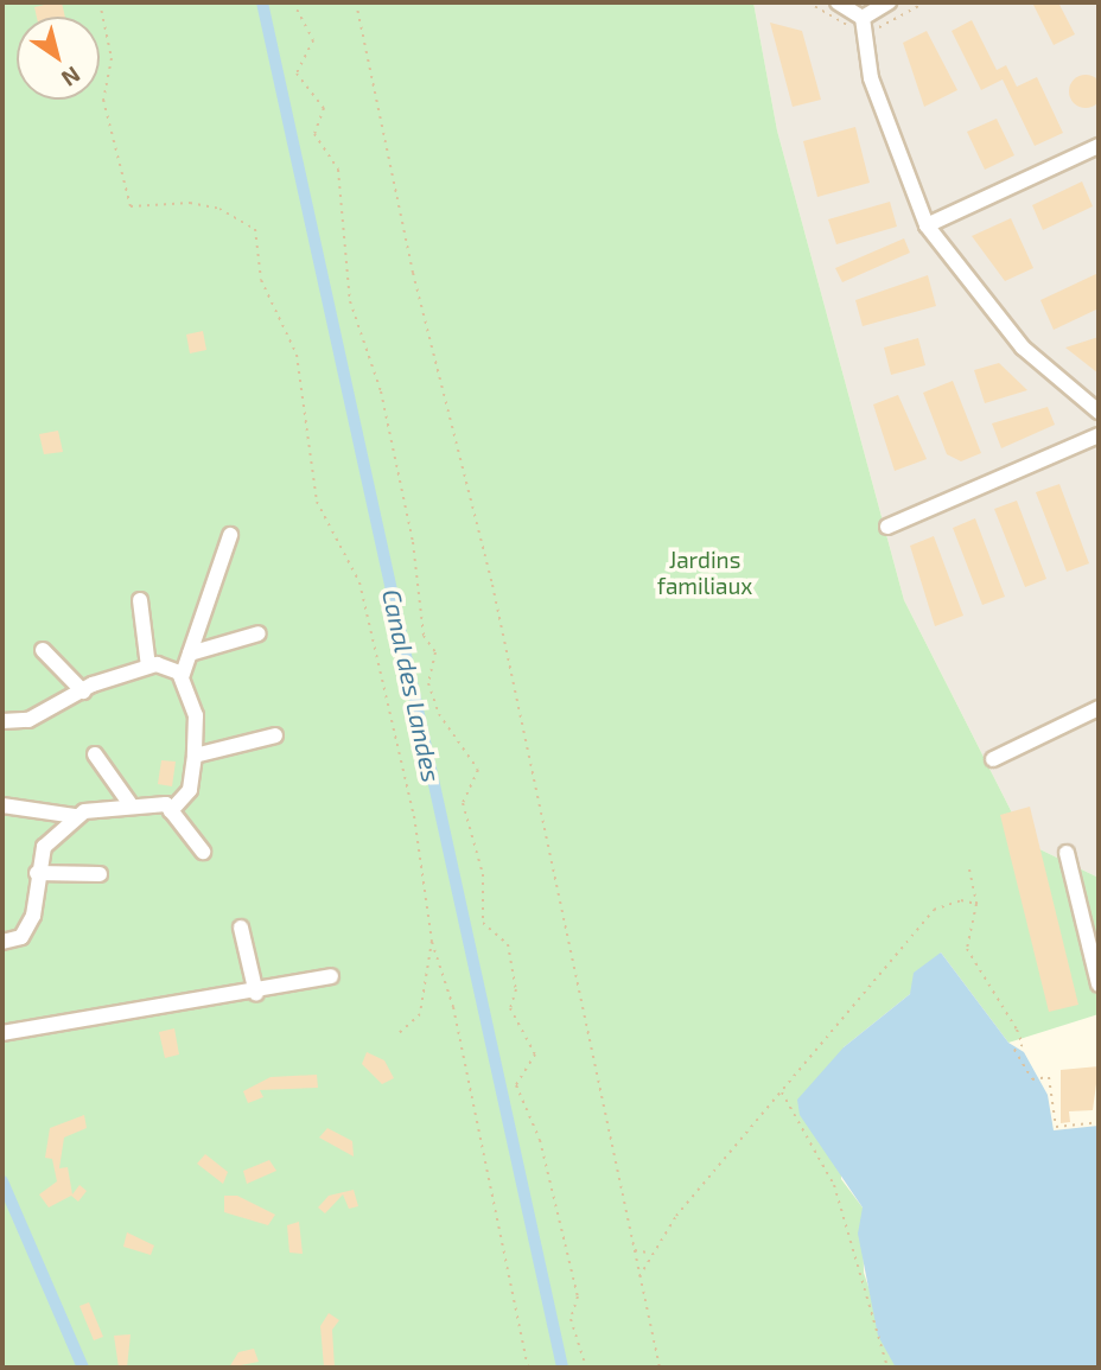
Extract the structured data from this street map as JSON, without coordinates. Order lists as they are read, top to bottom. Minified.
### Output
{"water":["Canal des Landes"],"parks":["Jardins familiaux"],"north":"bottom right"}
